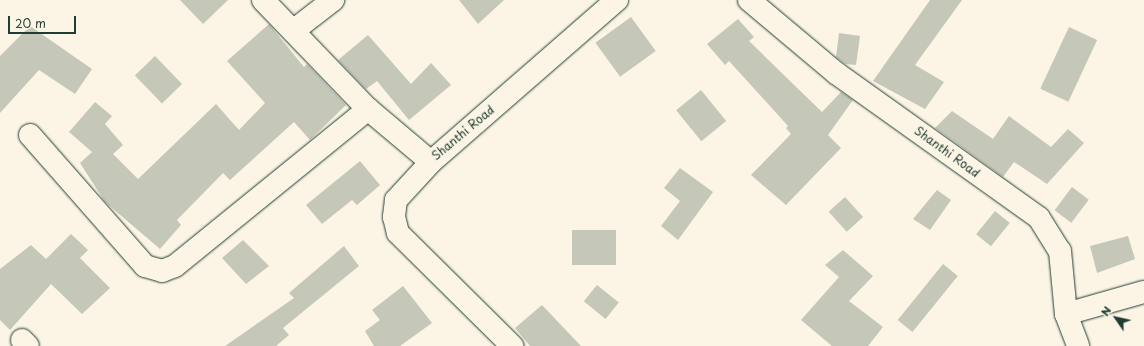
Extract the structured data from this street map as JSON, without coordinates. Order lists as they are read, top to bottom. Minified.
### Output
{"streets":{"street":["Shanthi Road"]},"scale_bar":"20 m","north":"top left"}
